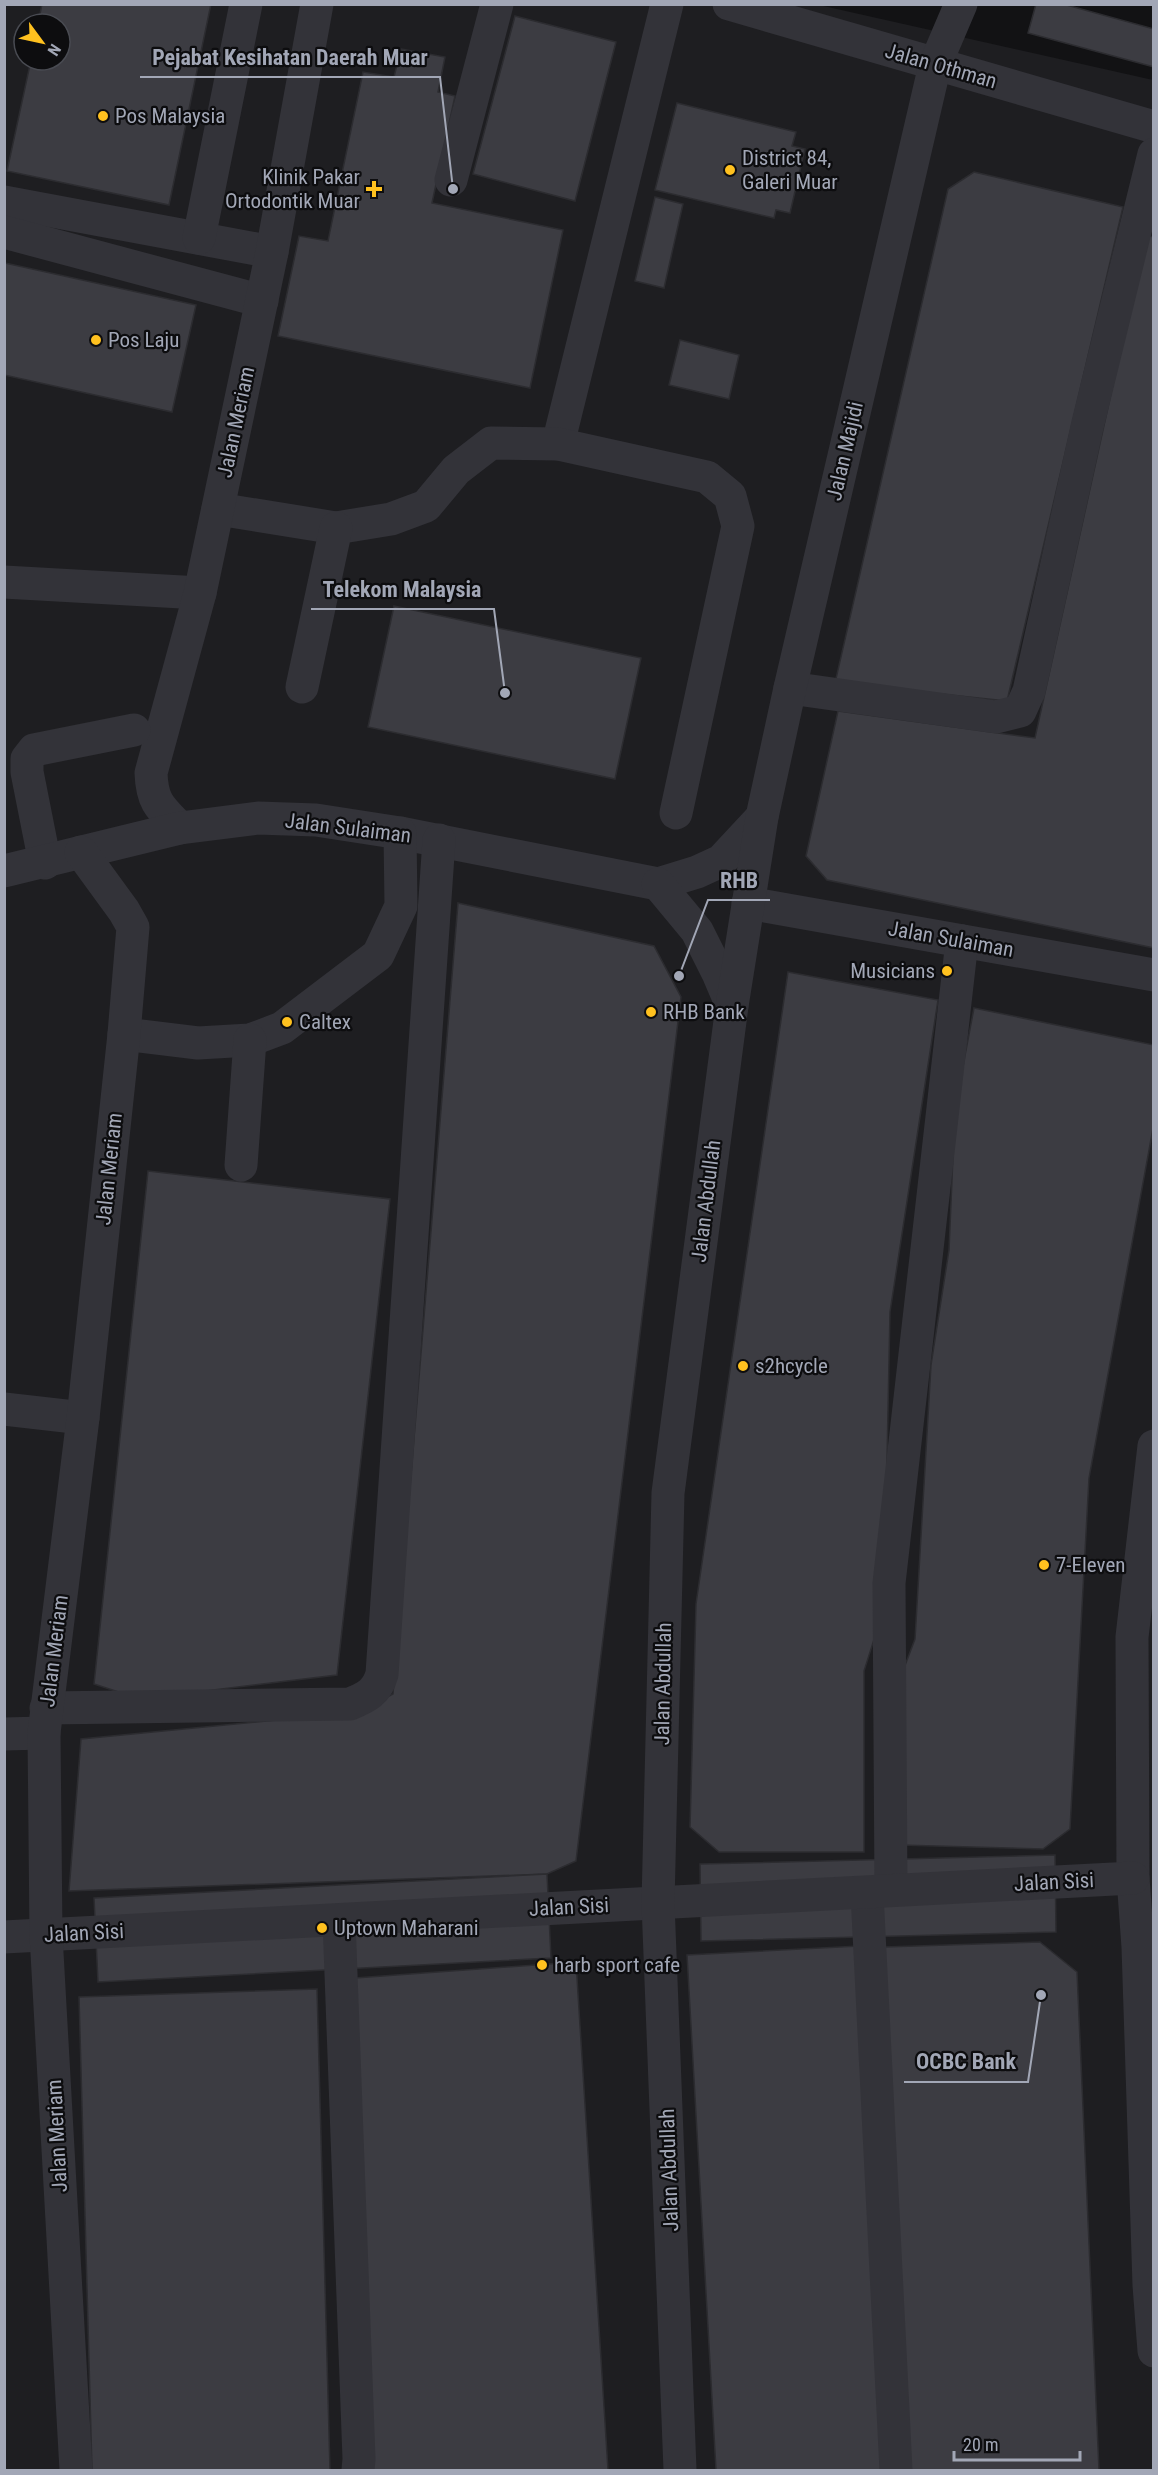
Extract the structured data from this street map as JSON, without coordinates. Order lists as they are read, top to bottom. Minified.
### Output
{"streets":{"street":["Jalan Othman","Jalan Meriam","Jalan Majidi","Jalan Sulaiman","Jalan Abdullah","Jalan Sisi"]},"crossings":[["Jalan Othman","Jalan Majidi"],["Jalan Meriam","Jalan Sulaiman"],["Jalan Meriam","Jalan Sisi"],["Jalan Majidi","Jalan Sulaiman"],["Jalan Majidi","Jalan Abdullah"],["Jalan Sulaiman","Jalan Abdullah"],["Jalan Abdullah","Jalan Sisi"]],"places":{"other":["Pos Malaysia","District 84, Galeri Muar","Pejabat Kesihatan Daerah Muar","Pos Laju","Telekom Malaysia","Musicians","RHB","RHB Bank","Caltex","s2hcycle","7-Eleven","Uptown Maharani","harb sport cafe","OCBC Bank"],"health":["Klinik Pakar Ortodontik Muar"]},"scale_bar":"20 m","north":"bottom right"}
